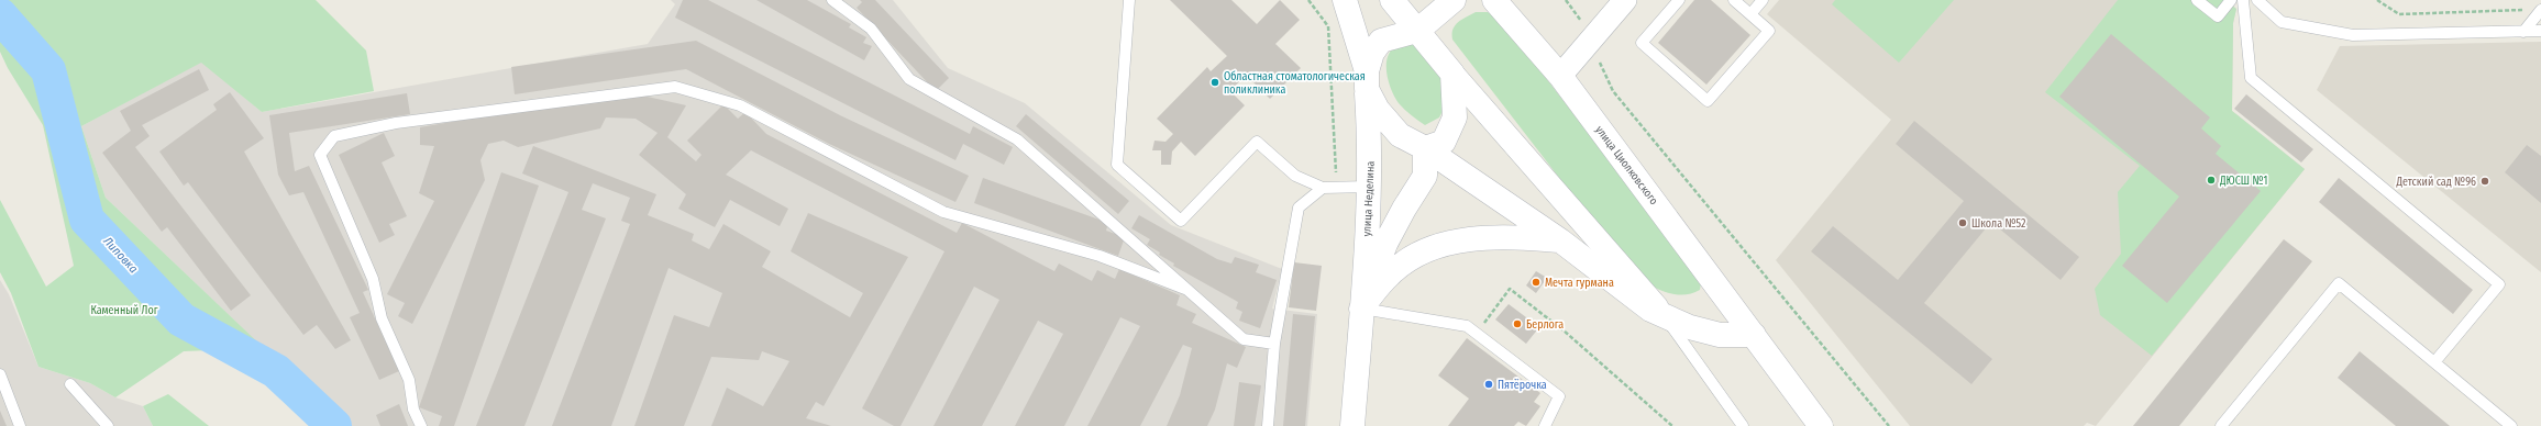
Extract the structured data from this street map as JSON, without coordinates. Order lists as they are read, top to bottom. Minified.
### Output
{"streets":{"main road":["улица Циолковского","улица Неделина"]},"water":["Липовка"],"parks":["Каменный Лог"],"places":["Областная стоматологическая поликлиника","ДЮСШ №1","Детский сад №96","Школа №52","Мечта гурмана","Берлога","Пятёрочка"]}
